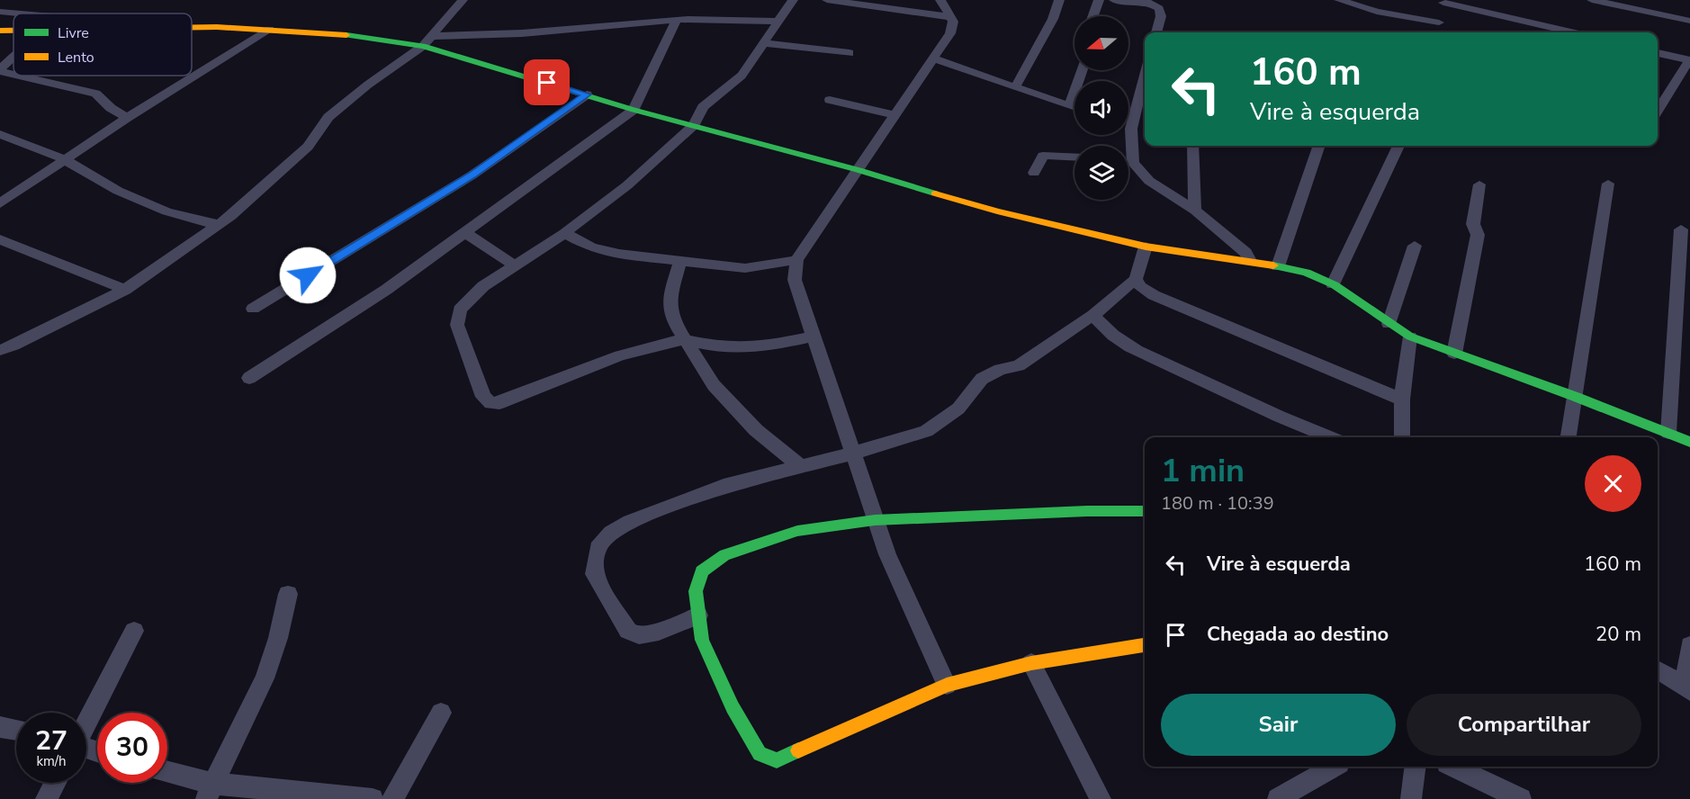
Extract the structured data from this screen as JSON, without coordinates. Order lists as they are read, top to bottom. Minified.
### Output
{"legend":["Livre","Lento"],"north":"left","page":{"turn":["160 m","Vire à esquerda"],"heading":["1 min","180 m · 10:39"],"list":[{"name":"Vire à esquerda","value":"160 m"},{"name":"Chegada ao destino","value":"20 m"}],"buttons":["Sair","Compartilhar"],"speed":"27 km/h","limit":"30"}}
